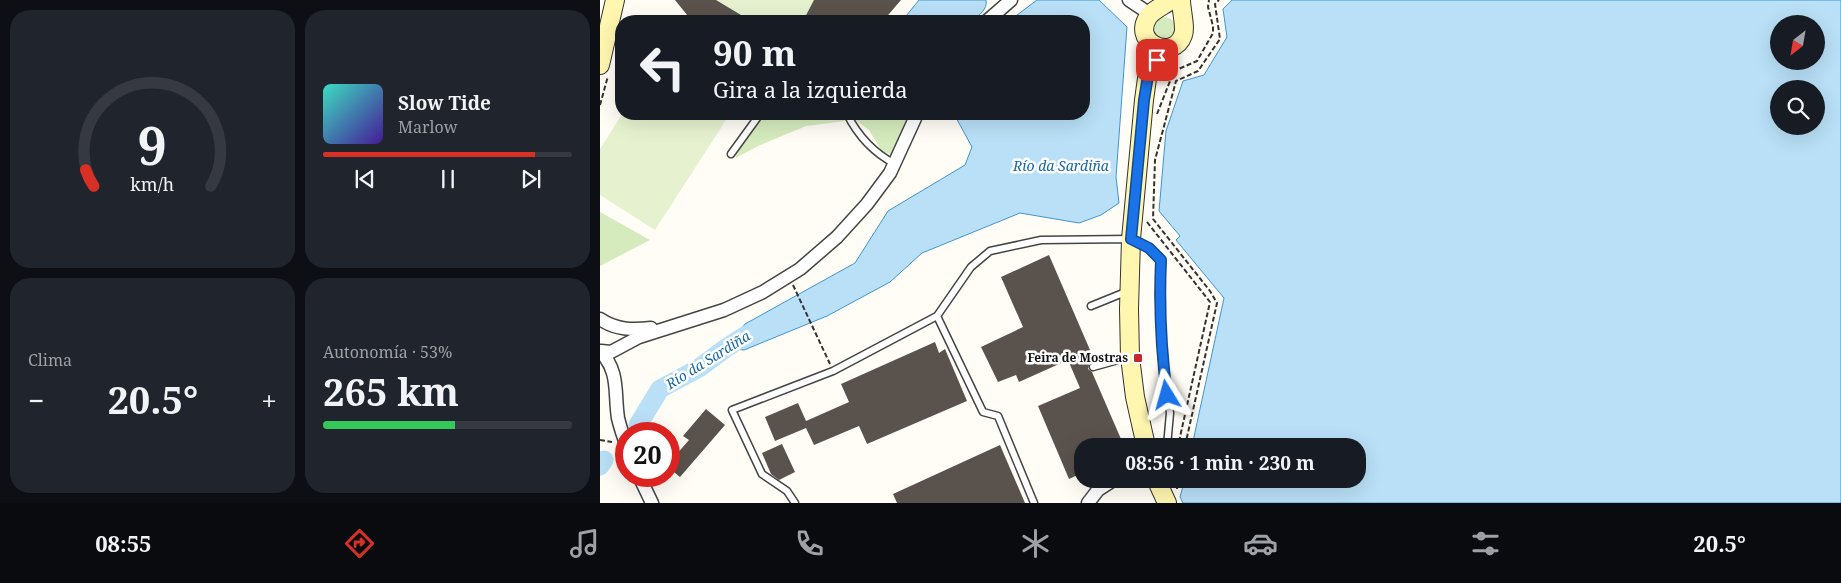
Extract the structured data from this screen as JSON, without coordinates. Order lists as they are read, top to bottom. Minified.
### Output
{"water":["Río da Sardiña"],"places":{"transit":["Feira de Mostras"]},"north":"bottom left","page":{"turn":["90 m","Gira a la izquierda"],"song":["Slow Tide","Marlow"],"tile":["Clima",["Autonomía · 53%","265 km"]],"heat":["−","20.5°","+"],"limit":"20","trip":"08:56 · 1 min · 230 m","tabs":["08:55","20.5°"],"gauge":["9","km/h"]}}
